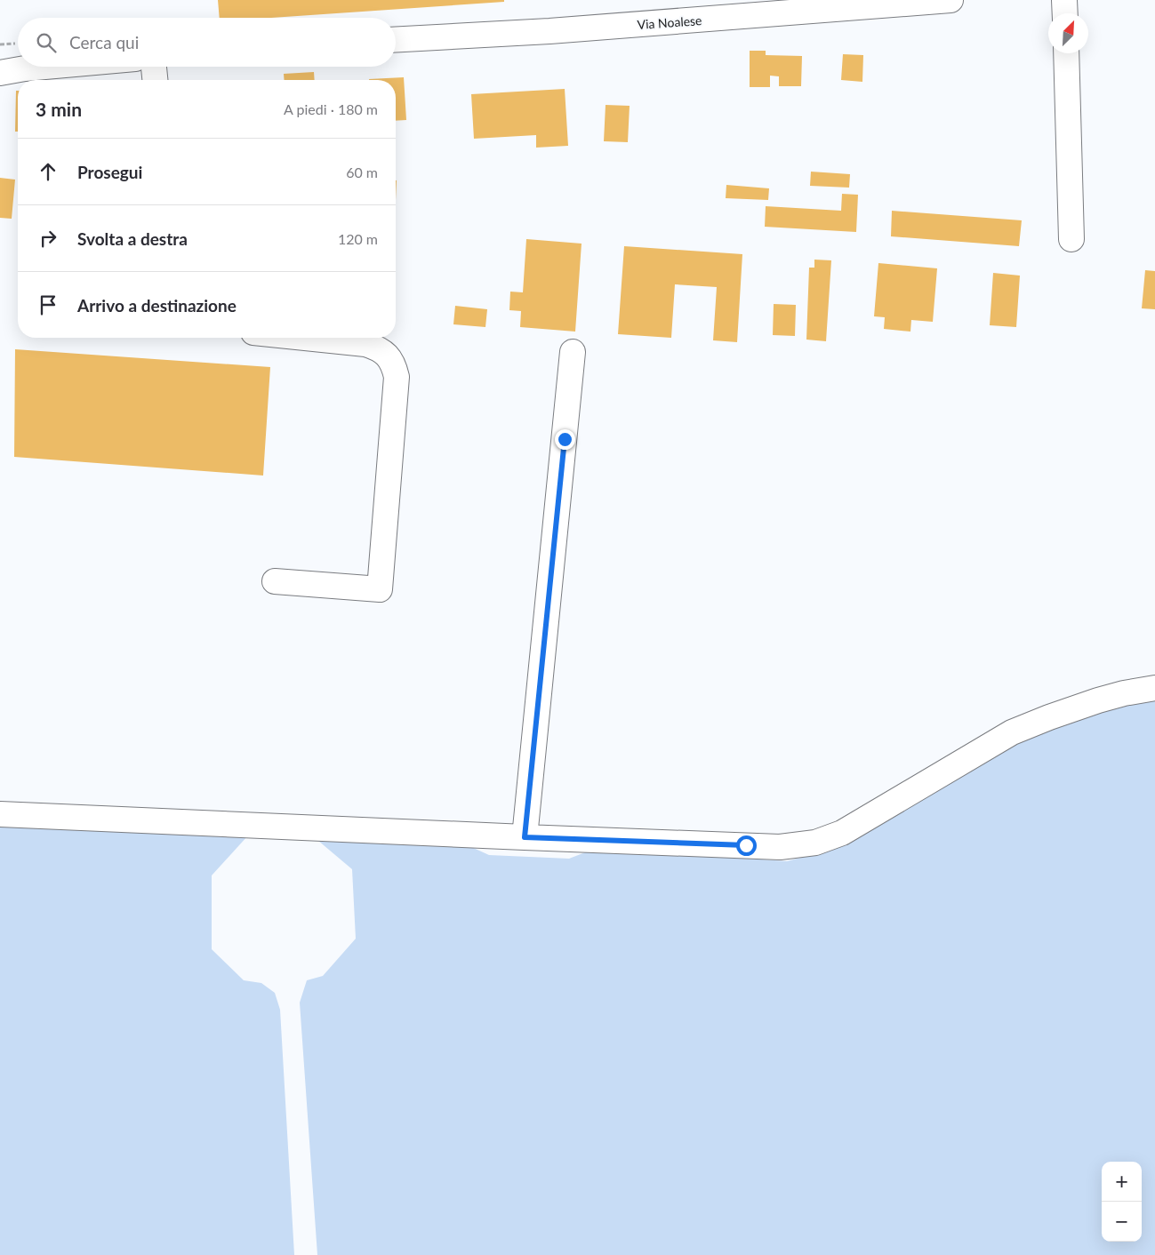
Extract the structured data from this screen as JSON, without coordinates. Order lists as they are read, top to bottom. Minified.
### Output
{"streets":{"main road":["Via Noalese"]},"north":"top right","page":{"search":"Cerca qui","heading":["3 min","A piedi · 180 m"],"list":[["Prosegui","60 m"],["Svolta a destra","120 m"],"Arrivo a destinazione"],"map_buttons":["+","−"]}}
